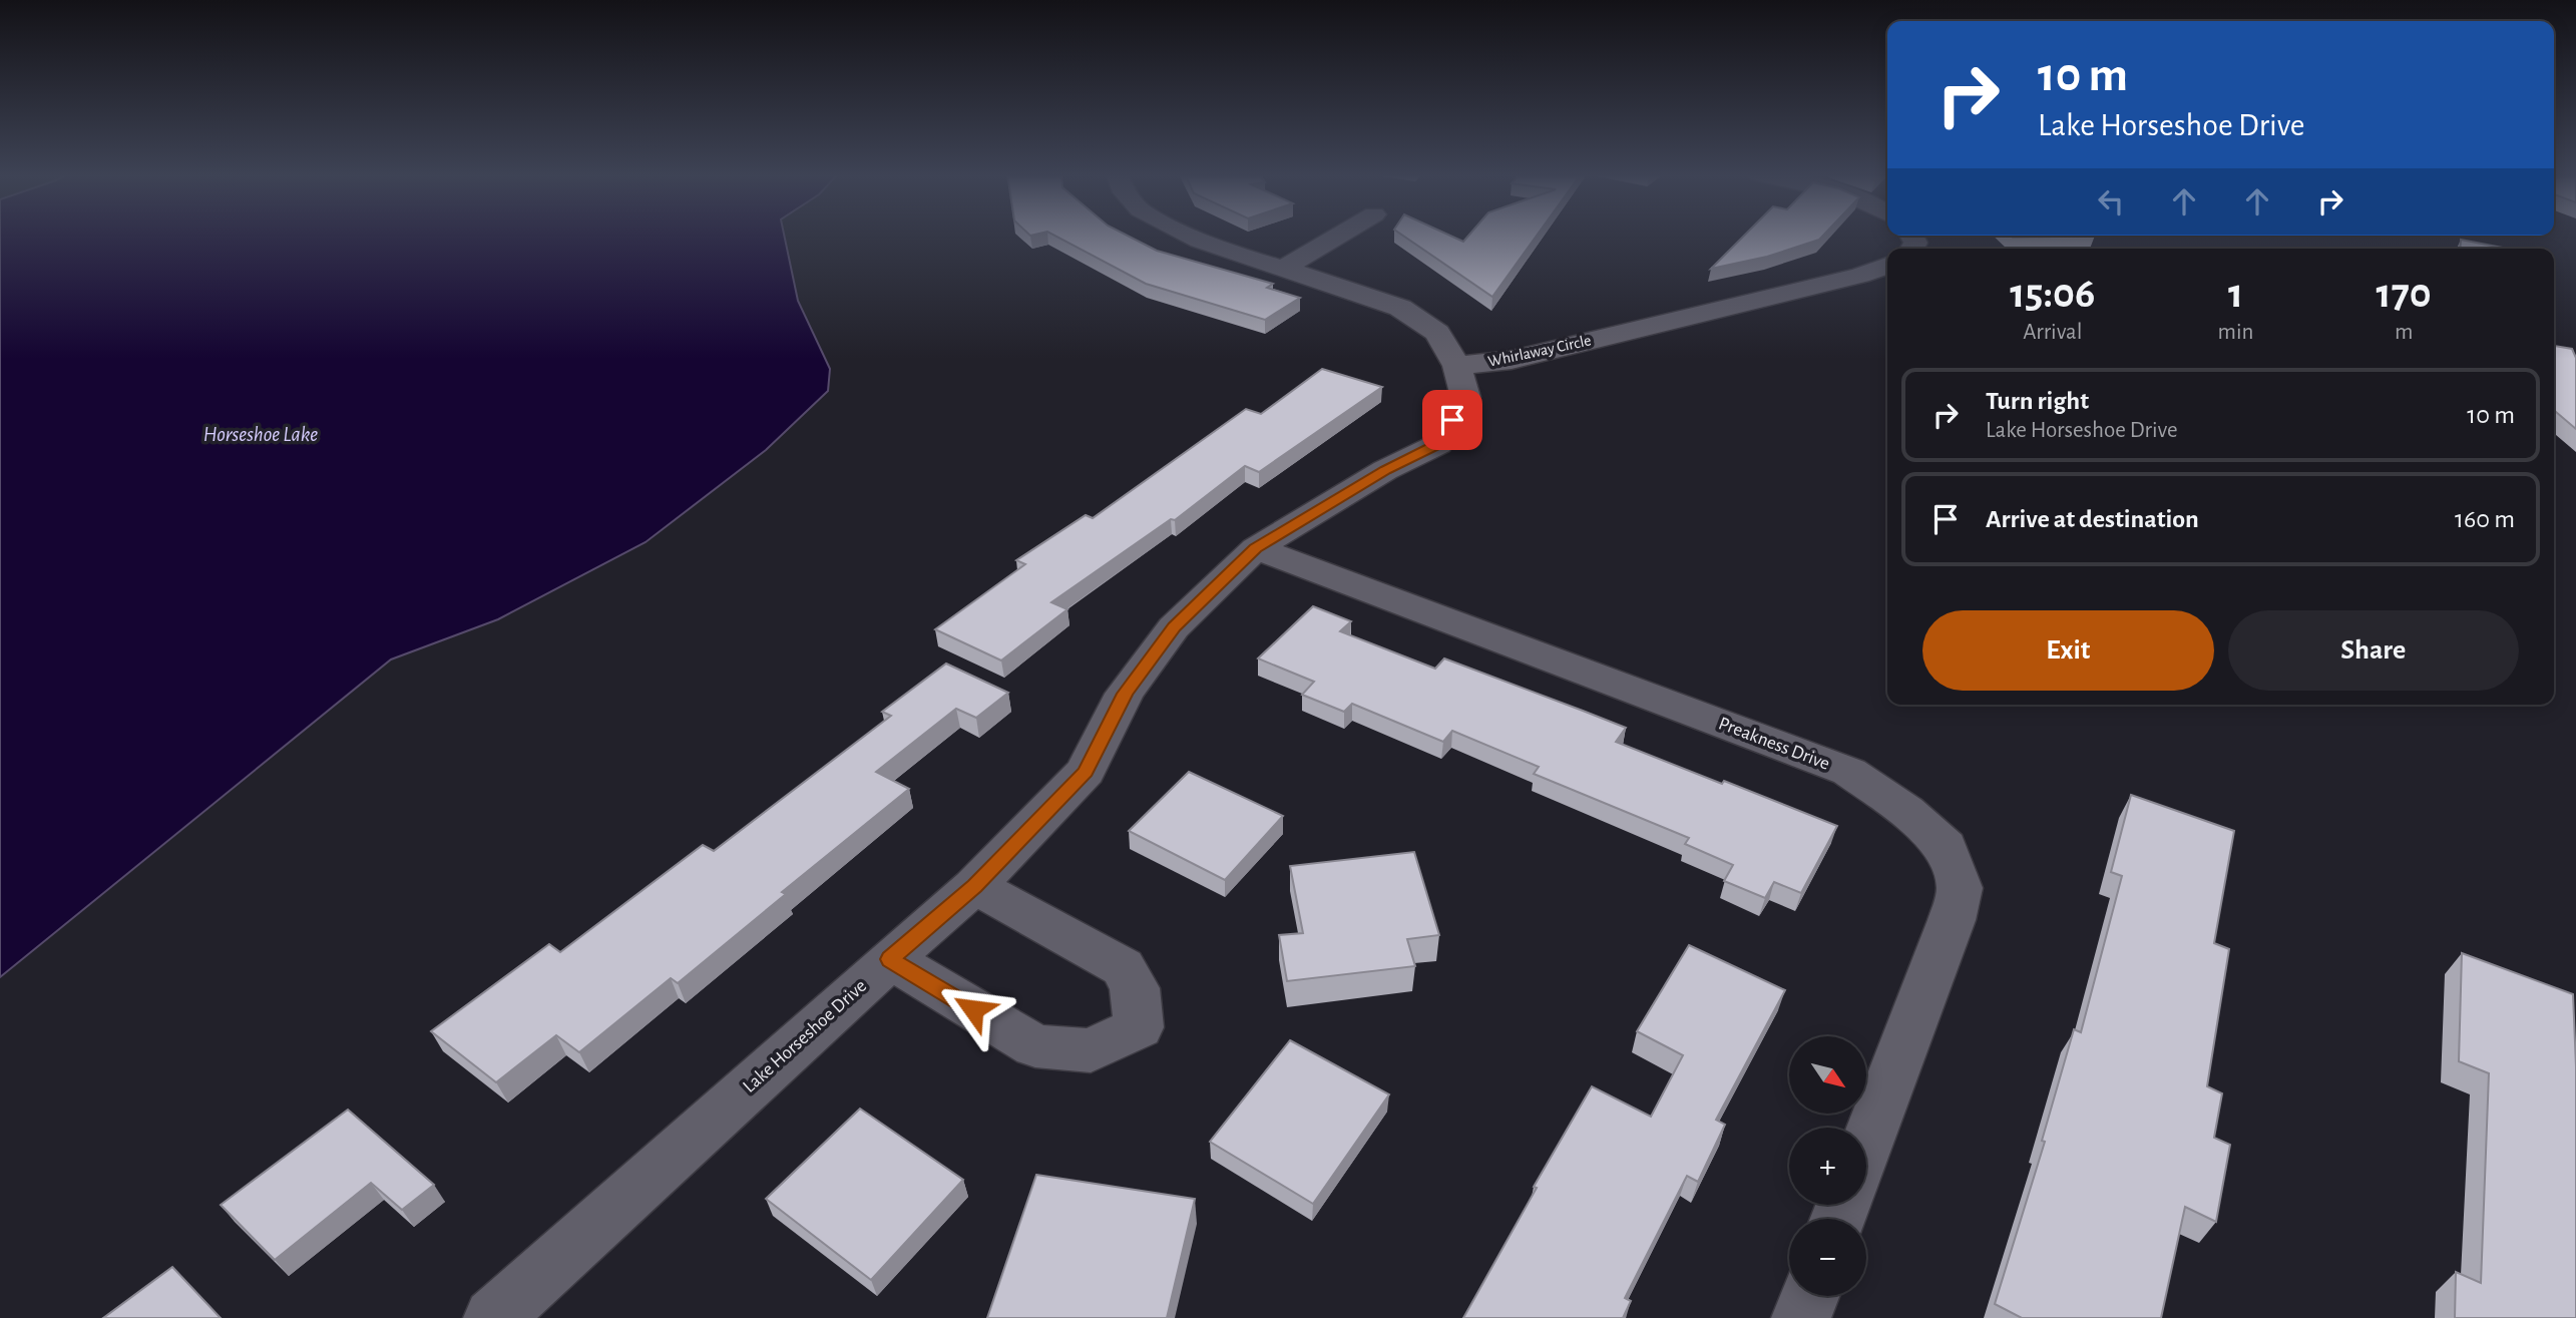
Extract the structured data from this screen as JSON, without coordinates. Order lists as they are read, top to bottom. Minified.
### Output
{"streets":{"street":["Whirlaway Circle","Preakness Drive","Lake Horseshoe Drive"]},"crossings":[["Whirlaway Circle","Lake Horseshoe Drive"],["Preakness Drive","Lake Horseshoe Drive"]],"water":["Horseshoe Lake"],"north":"bottom right","page":{"turn":["10 m","Lake Horseshoe Drive"],"eta":["15:06","Arrival","1","min","170","m"],"list":[{"name":"Turn right","note":"Lake Horseshoe Drive","value":"10 m"},{"name":"Arrive at destination","value":"160 m"}],"buttons":["Exit","Share"],"map_buttons":["+","−"]}}
